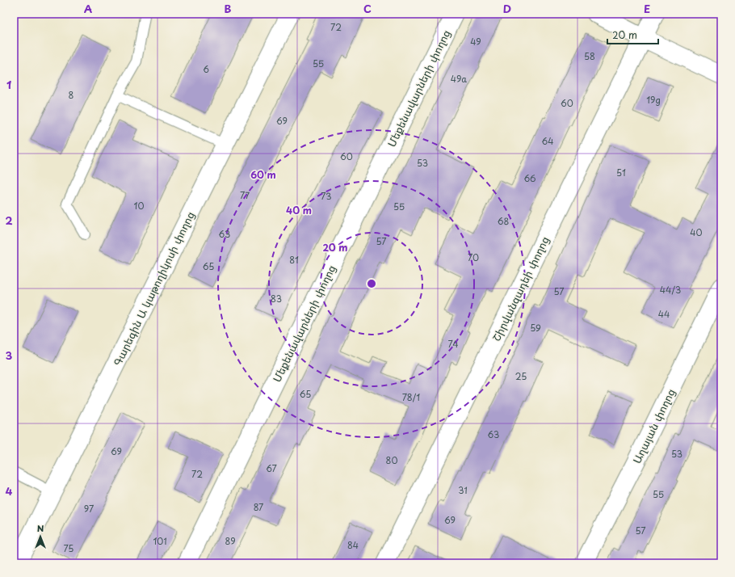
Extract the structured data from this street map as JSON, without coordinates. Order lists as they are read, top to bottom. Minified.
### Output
{"streets":{"street":["Մեքենավարների փողոց","Գարեգին Ա կաթողիկոսի փողոց","Շիրվանզադեի փողոց","Աղայան փողոց"]},"house_numbers":["72","49","58","55","6","49a","8","19g","60","69","64","60","53","51","66","77","73","10","55","68","40","63","57","70","81","65","44/3","57","83","44","59","74","25","65","78/1","63","69","53","80","67","72","31","55","87","97","69","57","101","89","84","75"],"scale_bar":"20 m","north":"top","grid":{"columns":["A","B","C","D","E"],"rows":["1","2","3","4"]},"rings":["60 m","40 m","20 m"]}
